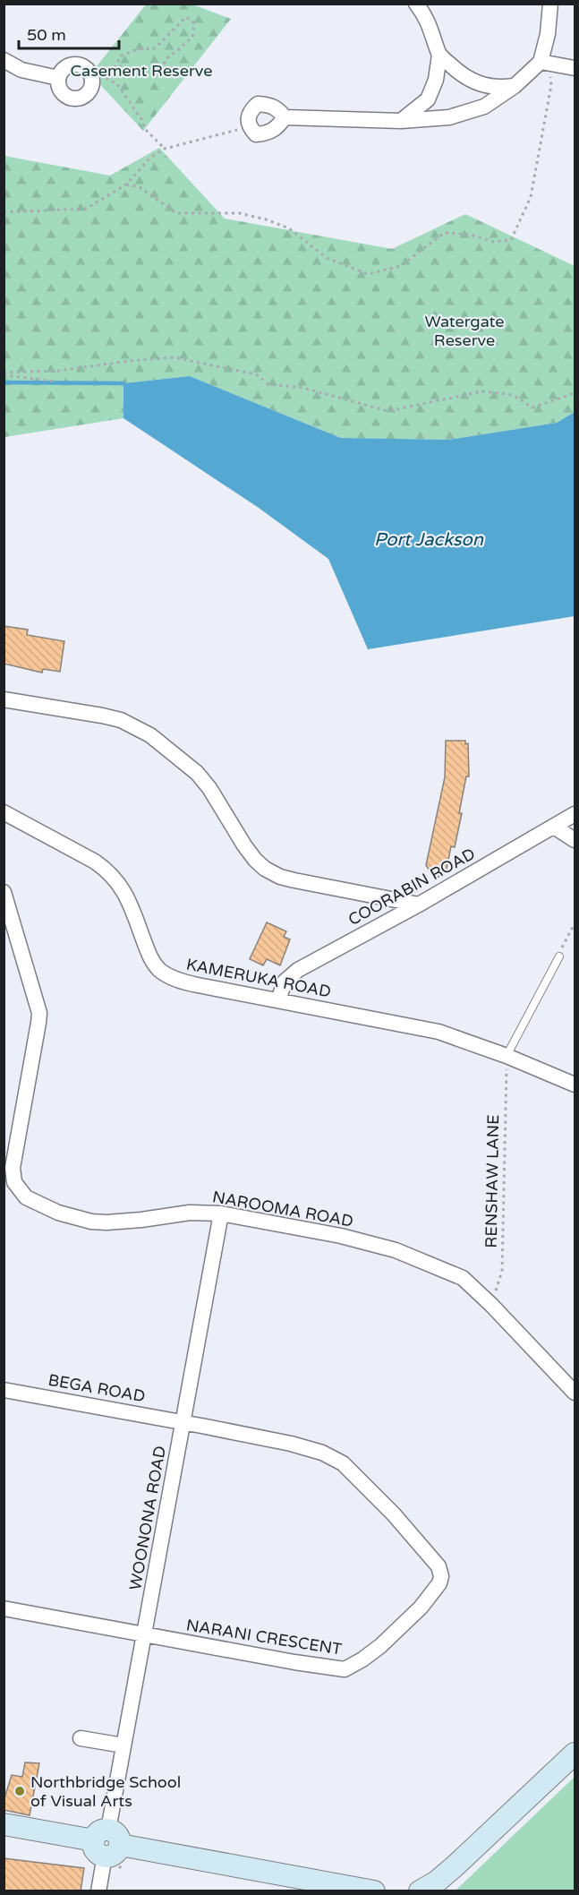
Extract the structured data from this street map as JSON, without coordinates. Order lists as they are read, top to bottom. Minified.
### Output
{"streets":{"street":["COORABIN ROAD","KAMERUKA ROAD","NAROOMA ROAD","BEGA ROAD","WOONONA ROAD","NARANI CRESCENT"],"path":["RENSHAW LANE"]},"crossings":[["COORABIN ROAD","KAMERUKA ROAD"],["KAMERUKA ROAD","RENSHAW LANE"],["RENSHAW LANE","NAROOMA ROAD"],["NAROOMA ROAD","WOONONA ROAD"],["BEGA ROAD","WOONONA ROAD"],["BEGA ROAD","NARANI CRESCENT"],["WOONONA ROAD","NARANI CRESCENT"]],"water":["Port Jackson"],"parks":["Casement Reserve","Watergate Reserve"],"places":["Northbridge School of Visual Arts"],"scale_bar":"50 m"}
